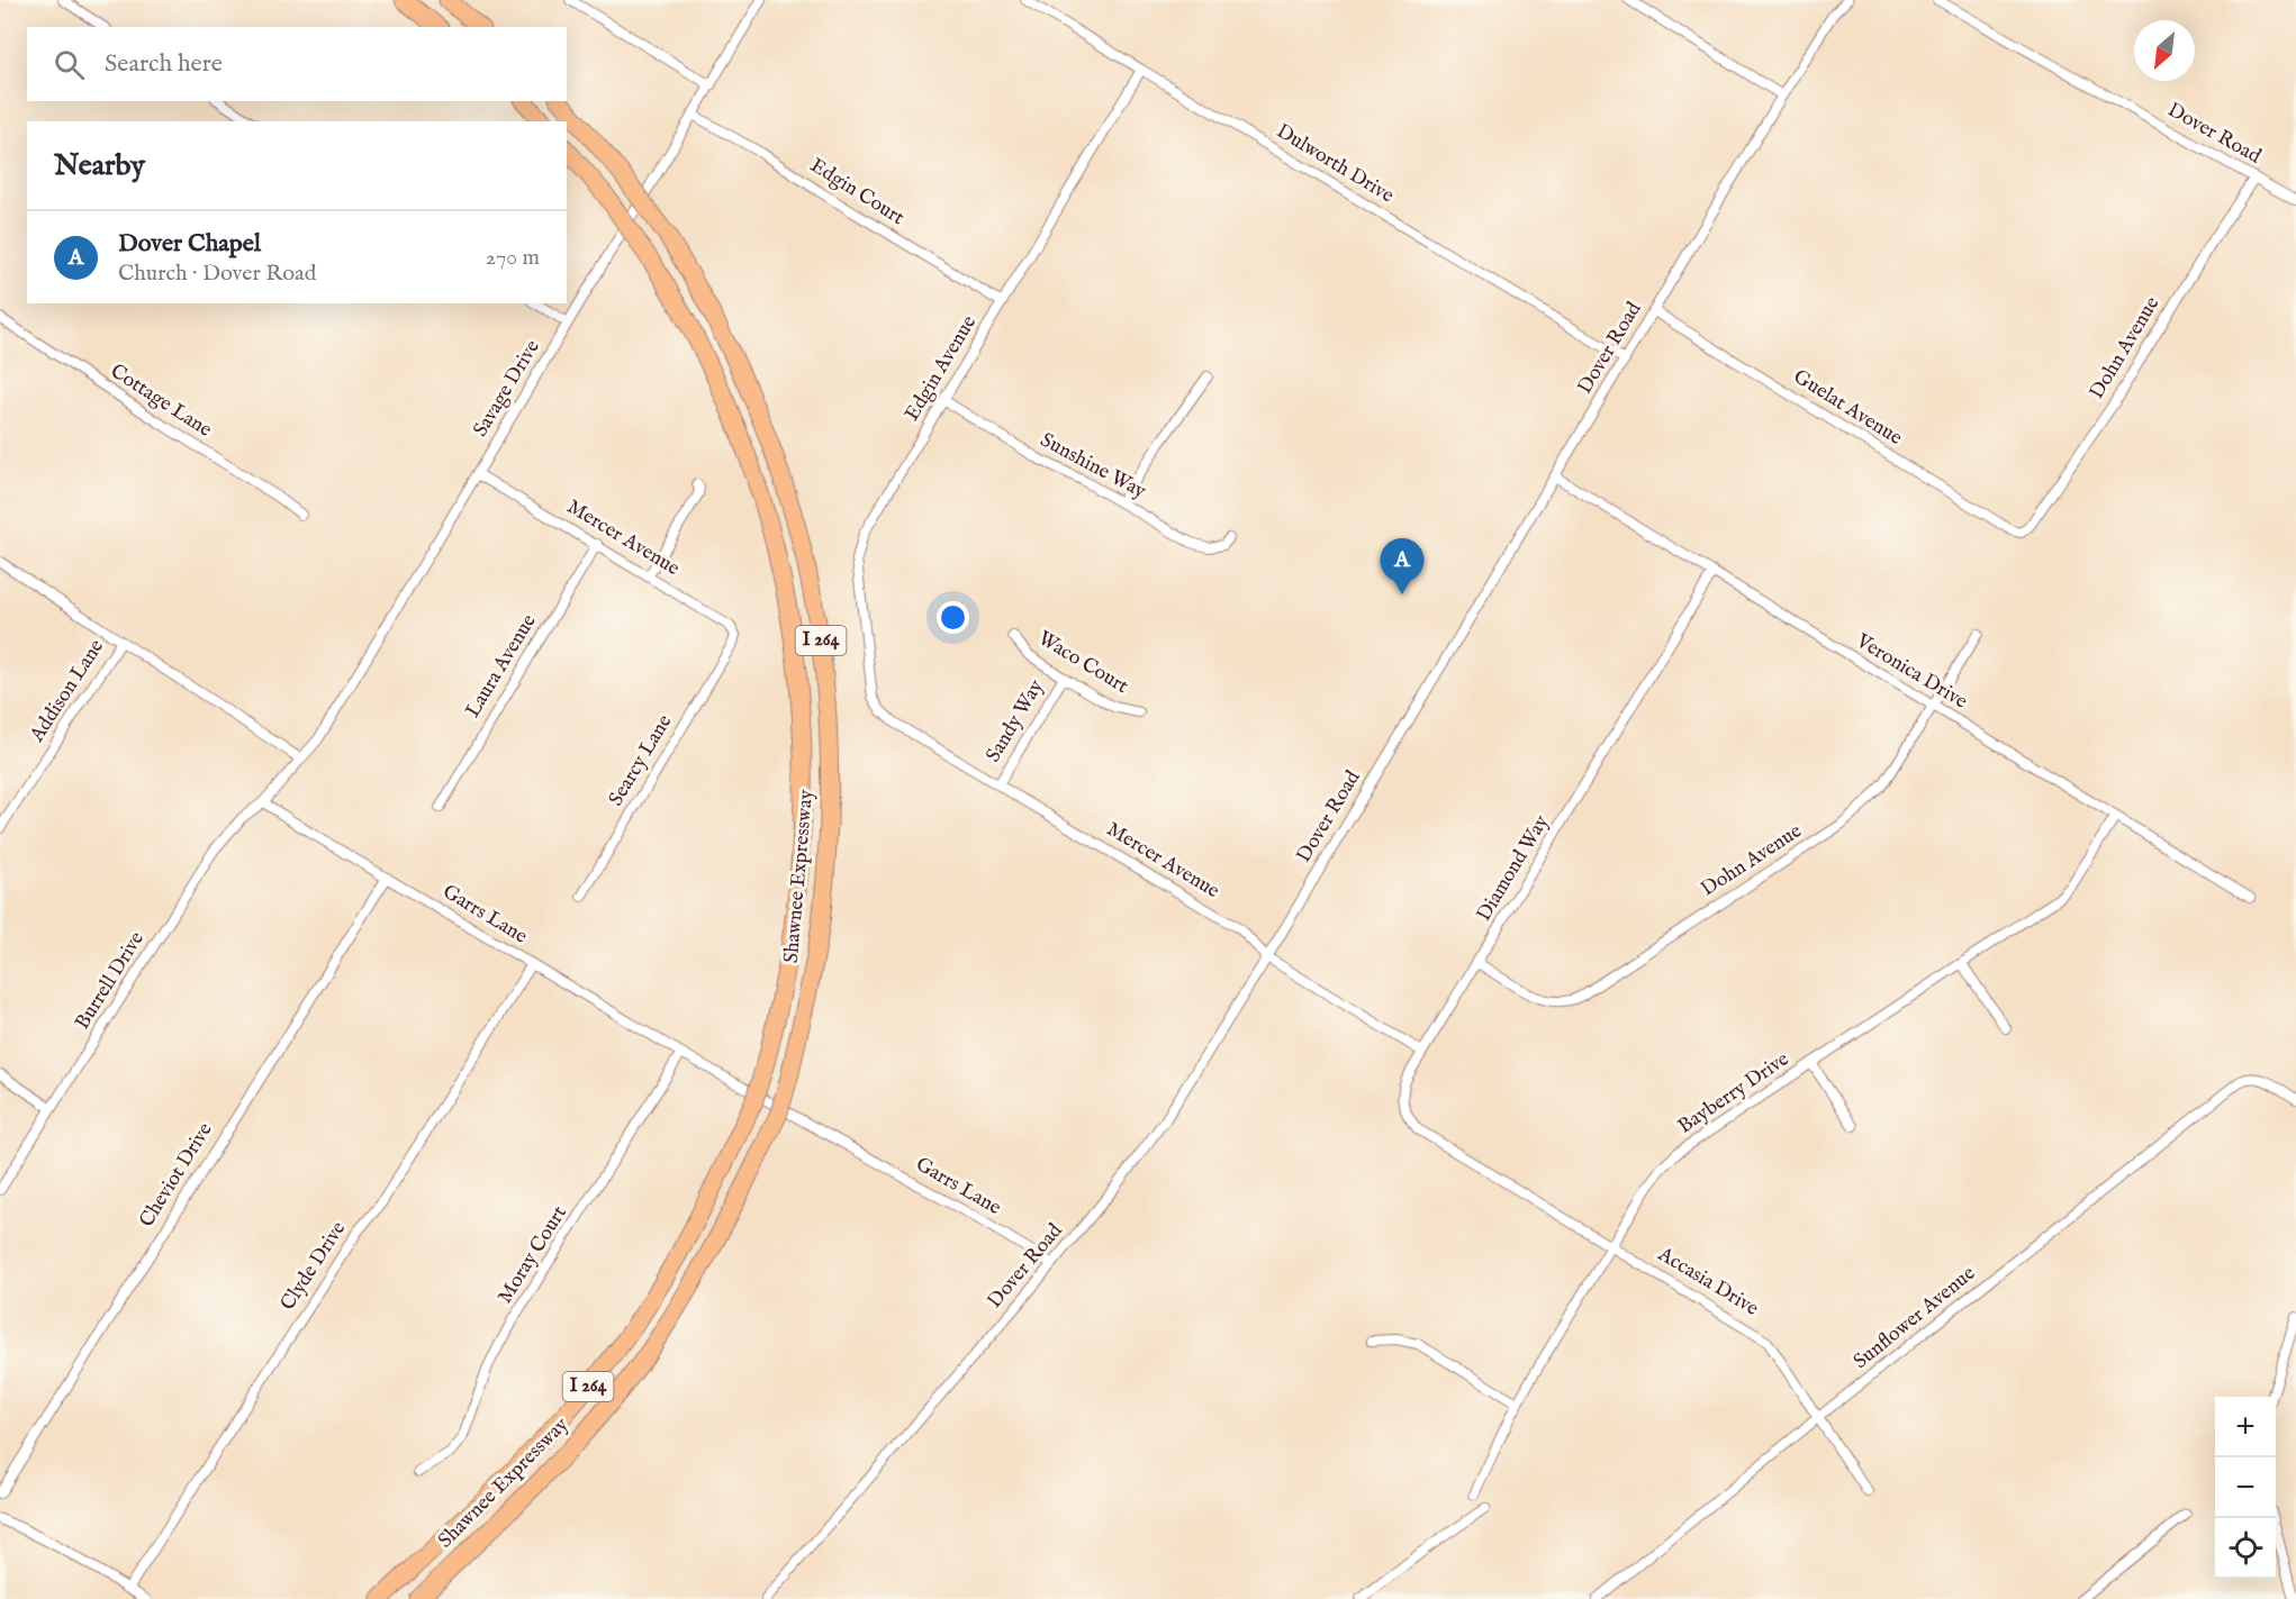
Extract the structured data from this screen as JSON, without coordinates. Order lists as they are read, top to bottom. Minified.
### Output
{"streets":{"highway":["I 264","Shawnee Expressway"],"street":["Dover Road","Dulworth Drive","Edgin Court","Dohn Avenue","Edgin Avenue","Savage Drive","Cottage Lane","Guelat Avenue","Sunshine Way","Mercer Avenue","Waco Court","Laura Avenue","Veronica Drive","Addison Lane","Sandy Way","Searcy Lane","Diamond Way","Garrs Lane","Burrell Drive","Bayberry Drive","Cheviot Drive","Moray Court","Clyde Drive","Accasia Drive","Sunflower Avenue"]},"crossings":[["Dover Road","Dulworth Drive"],["Dover Road","Dohn Avenue"],["Dover Road","Guelat Avenue"],["Dover Road","Mercer Avenue"],["Dover Road","Veronica Drive"],["Dover Road","Garrs Lane"],["Dulworth Drive","Edgin Avenue"],["Edgin Court","Edgin Avenue"],["Edgin Court","Savage Drive"],["Dohn Avenue","Guelat Avenue"],["Dohn Avenue","Veronica Drive"],["Dohn Avenue","Diamond Way"],["Edgin Avenue","Sunshine Way"],["Edgin Avenue","Mercer Avenue"],["Savage Drive","Mercer Avenue"],["Mercer Avenue","Laura Avenue"],["Mercer Avenue","Sandy Way"],["Mercer Avenue","Searcy Lane"],["Mercer Avenue","Diamond Way"],["Waco Court","Sandy Way"],["Veronica Drive","Diamond Way"],["Veronica Drive","Bayberry Drive"],["Diamond Way","Accasia Drive"],["Garrs Lane","Burrell Drive"],["Garrs Lane","Cheviot Drive"],["Garrs Lane","Moray Court"],["Garrs Lane","Clyde Drive"],["Bayberry Drive","Accasia Drive"],["Accasia Drive","Sunflower Avenue"]],"north":"bottom left","page":{"search":"Search here","heading":"Nearby","list":[{"mark":"A","name":"Dover Chapel","note":"Church · Dover Road","value":"270 m"}],"pins":"A","map_buttons":["+","−"]}}
